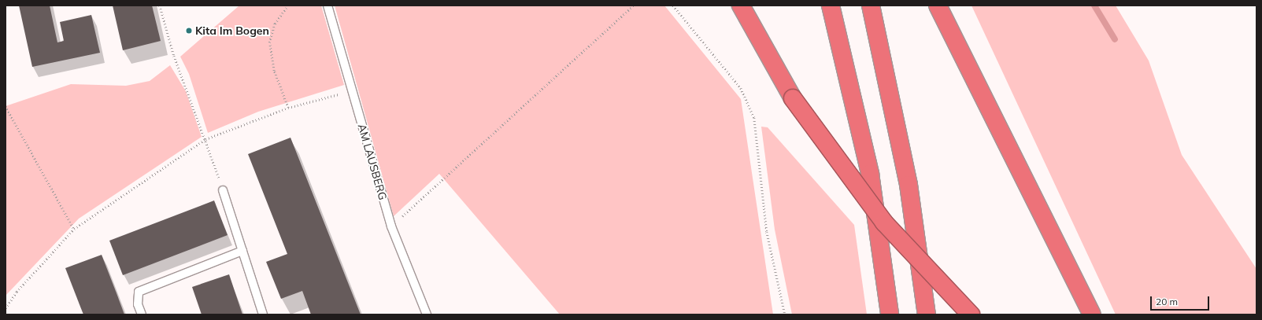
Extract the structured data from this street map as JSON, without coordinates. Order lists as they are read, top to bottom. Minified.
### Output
{"streets":{"lane":["AM LAUSBERG"]},"places":["Kita Im Bogen"],"scale_bar":"20 m"}
